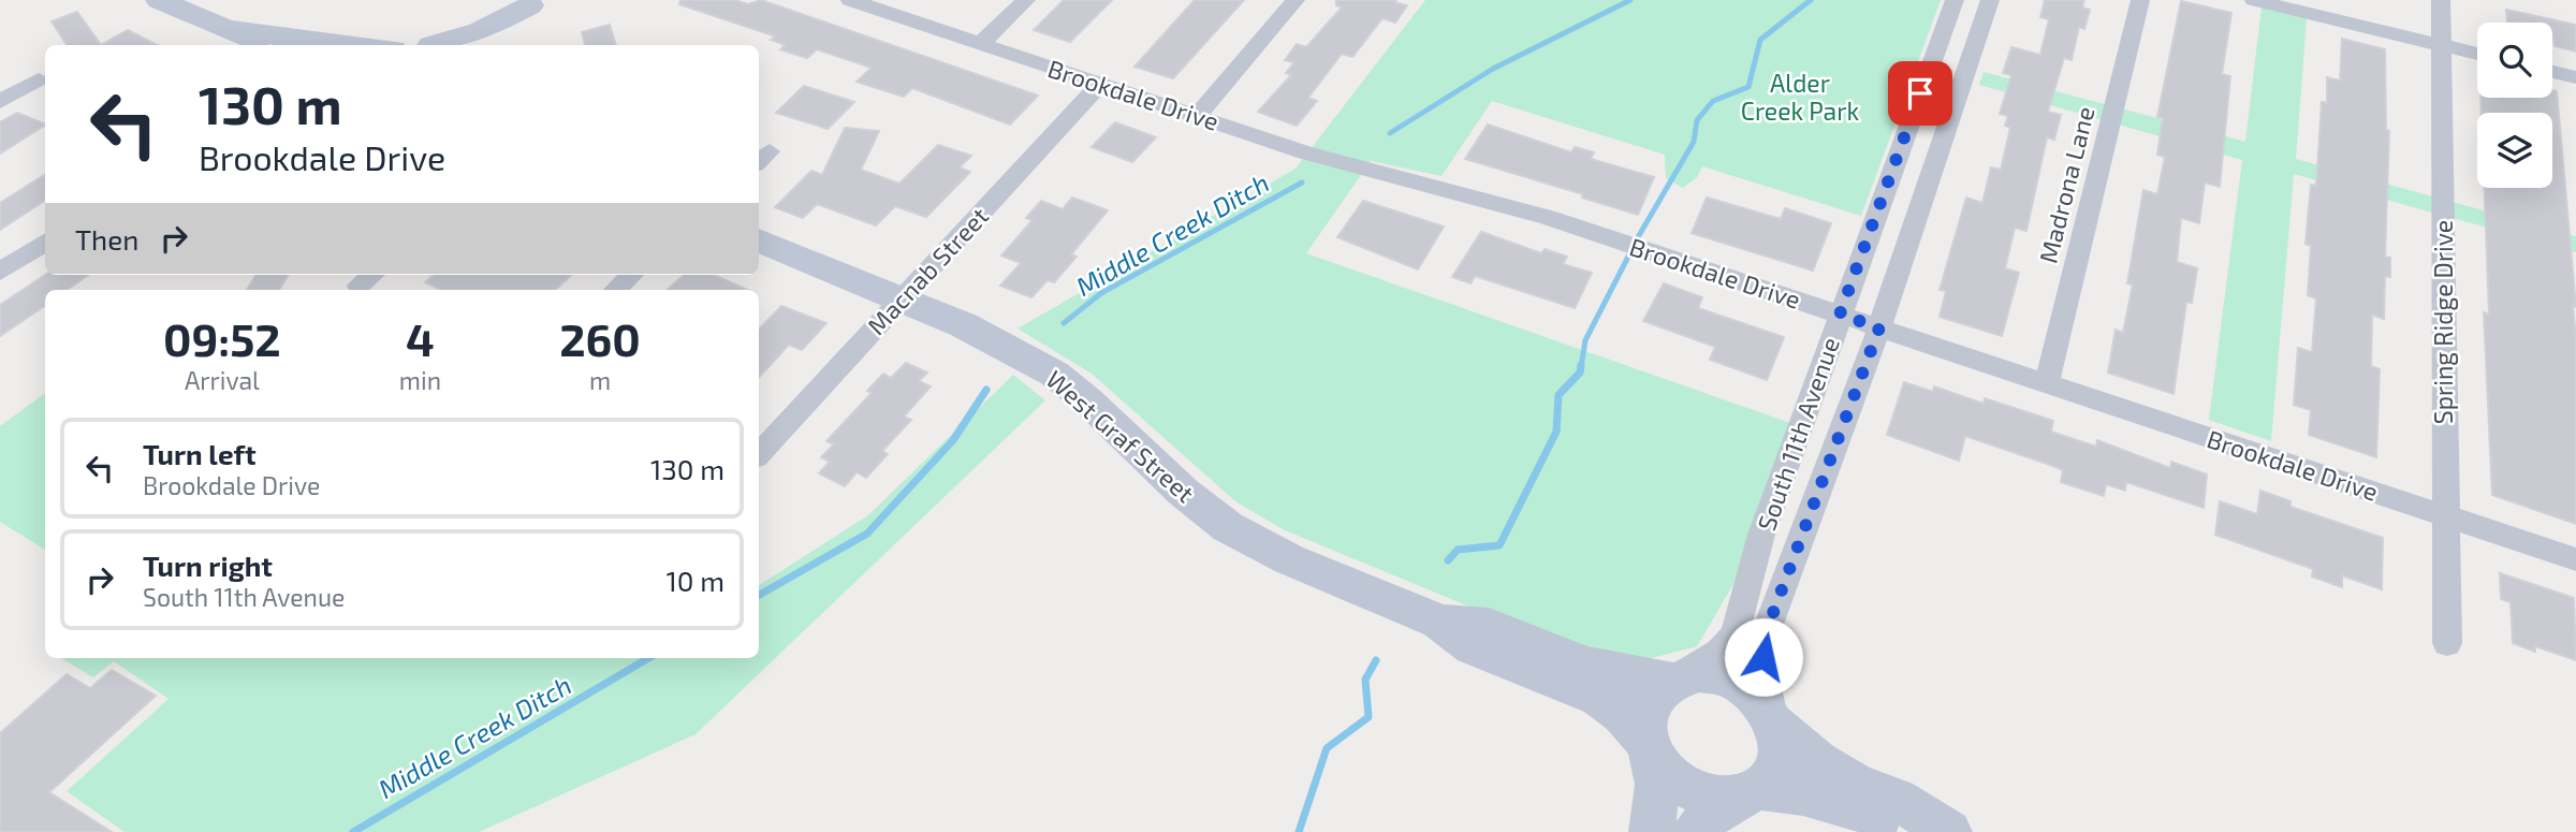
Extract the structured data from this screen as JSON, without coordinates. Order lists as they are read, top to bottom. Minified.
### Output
{"streets":{"main road":["West Graf Street"],"street":["Brookdale Drive","Madrona Lane","Macnab Street","Spring Ridge Drive","South 11th Avenue"]},"crossings":[["Brookdale Drive","Madrona Lane"],["Brookdale Drive","Macnab Street"],["Brookdale Drive","Spring Ridge Drive"],["Brookdale Drive","South 11th Avenue"],["Macnab Street","West Graf Street"],["South 11th Avenue","West Graf Street"]],"water":["Middle Creek Ditch"],"parks":["Alder Creek Park"],"page":{"turn":["130 m","Brookdale Drive"],"then":"Then","eta":["09:52","Arrival","4","min","260","m"],"list":[{"name":"Turn left","note":"Brookdale Drive","value":"130 m"},{"name":"Turn right","note":"South 11th Avenue","value":"10 m"}]}}
